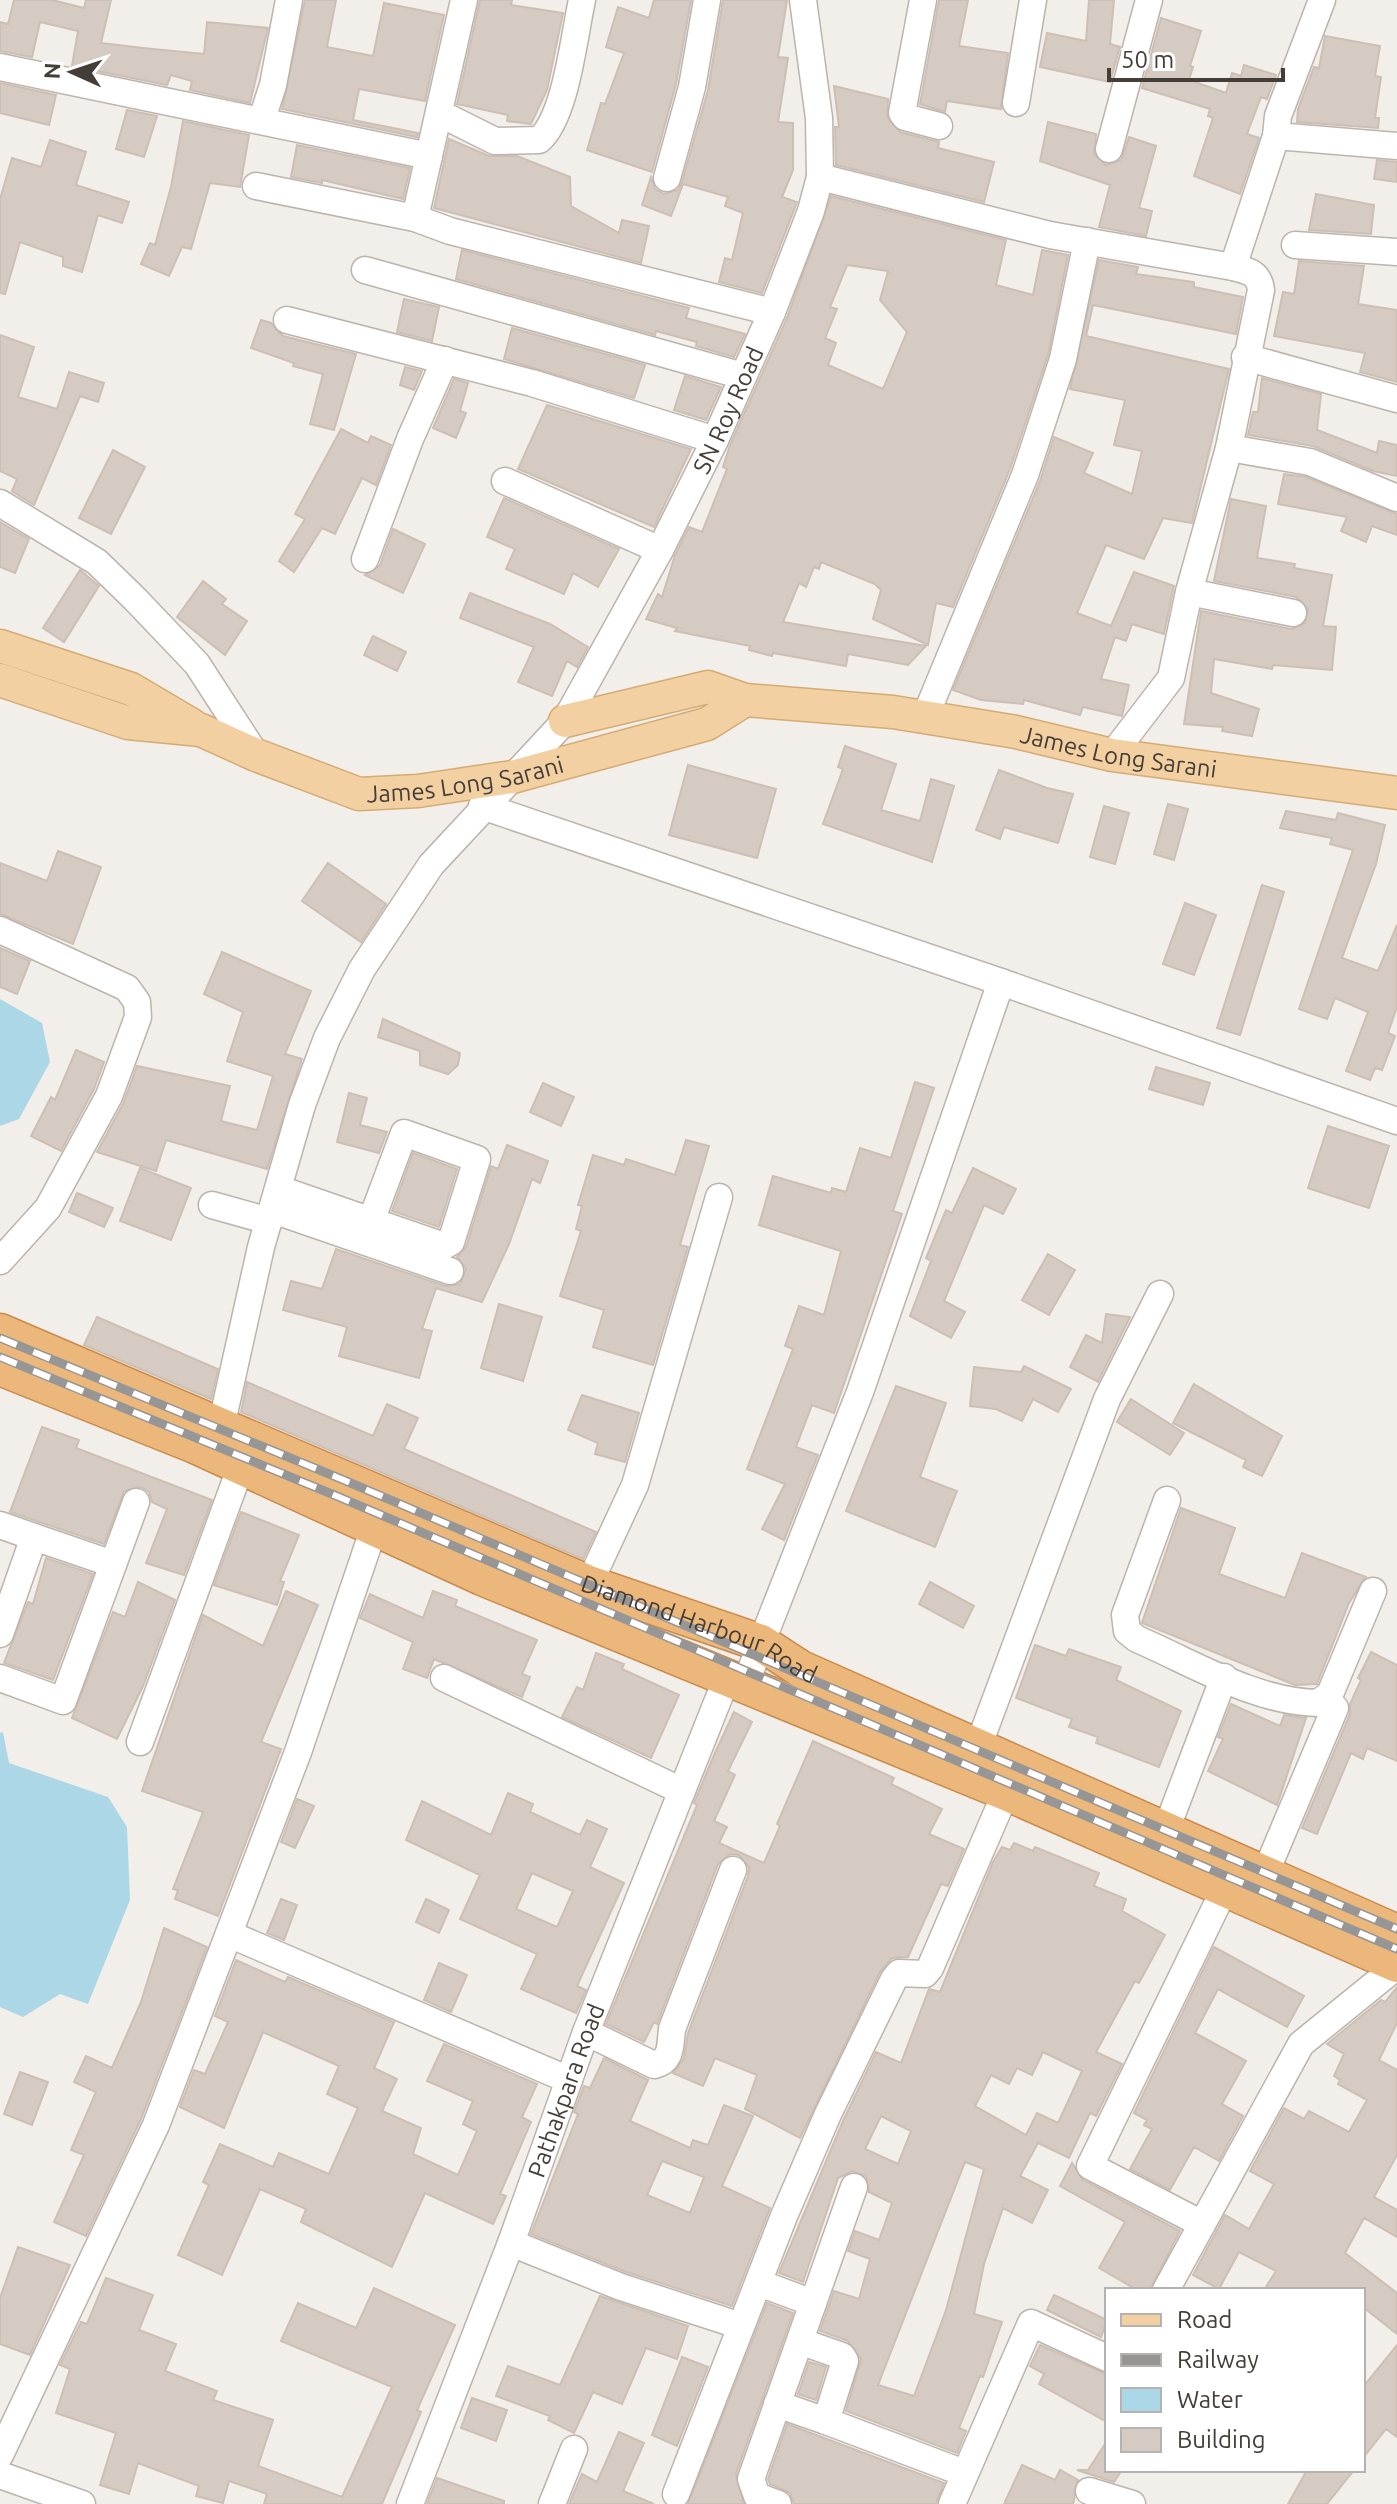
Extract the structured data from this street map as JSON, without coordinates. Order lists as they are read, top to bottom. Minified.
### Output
{"streets":{"highway":["Diamond Harbour Road"],"main road":["James Long Sarani"],"street":["SN Roy Road","Pathakpara Road"]},"crossings":[["SN Roy Road","James Long Sarani"],["SN Roy Road","Diamond Harbour Road"],["Diamond Harbour Road","Pathakpara Road"]],"legend":["Road","Railway","Water","Building"],"scale_bar":"50 m","north":"left"}
